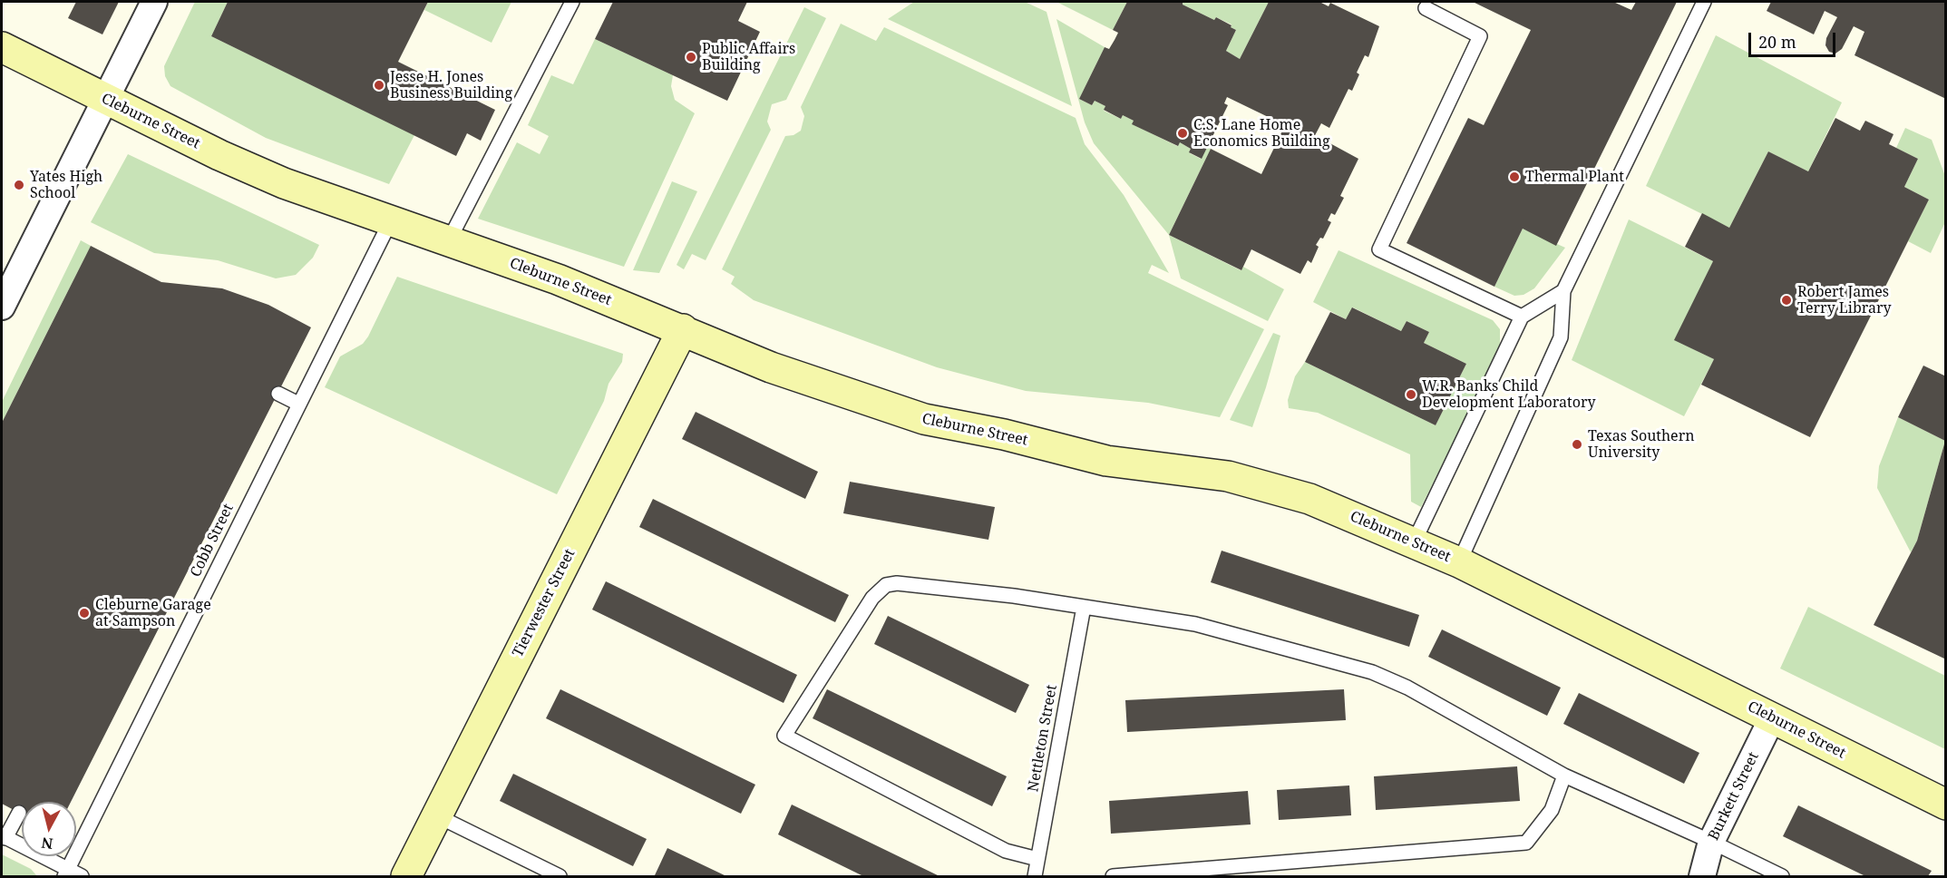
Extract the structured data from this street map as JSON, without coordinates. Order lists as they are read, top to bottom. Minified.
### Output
{"streets":{"main road":["Cleburne Street","Tierwester Street"],"street":["Burkett Street"],"lane":["Cobb Street","Nettleton Street"]},"crossings":[["Cleburne Street","Cobb Street"],["Cleburne Street","Tierwester Street"],["Cleburne Street","Burkett Street"]],"places":["Public Affairs Building","Jesse H. Jones Business Building","C.S. Lane Home Economics Building","Thermal Plant","Yates High School","Robert James Terry Library","W.R. Banks Child Development Laboratory","Texas Southern University","Cleburne Garage at Sampson"],"scale_bar":"20 m","north":"bottom"}
